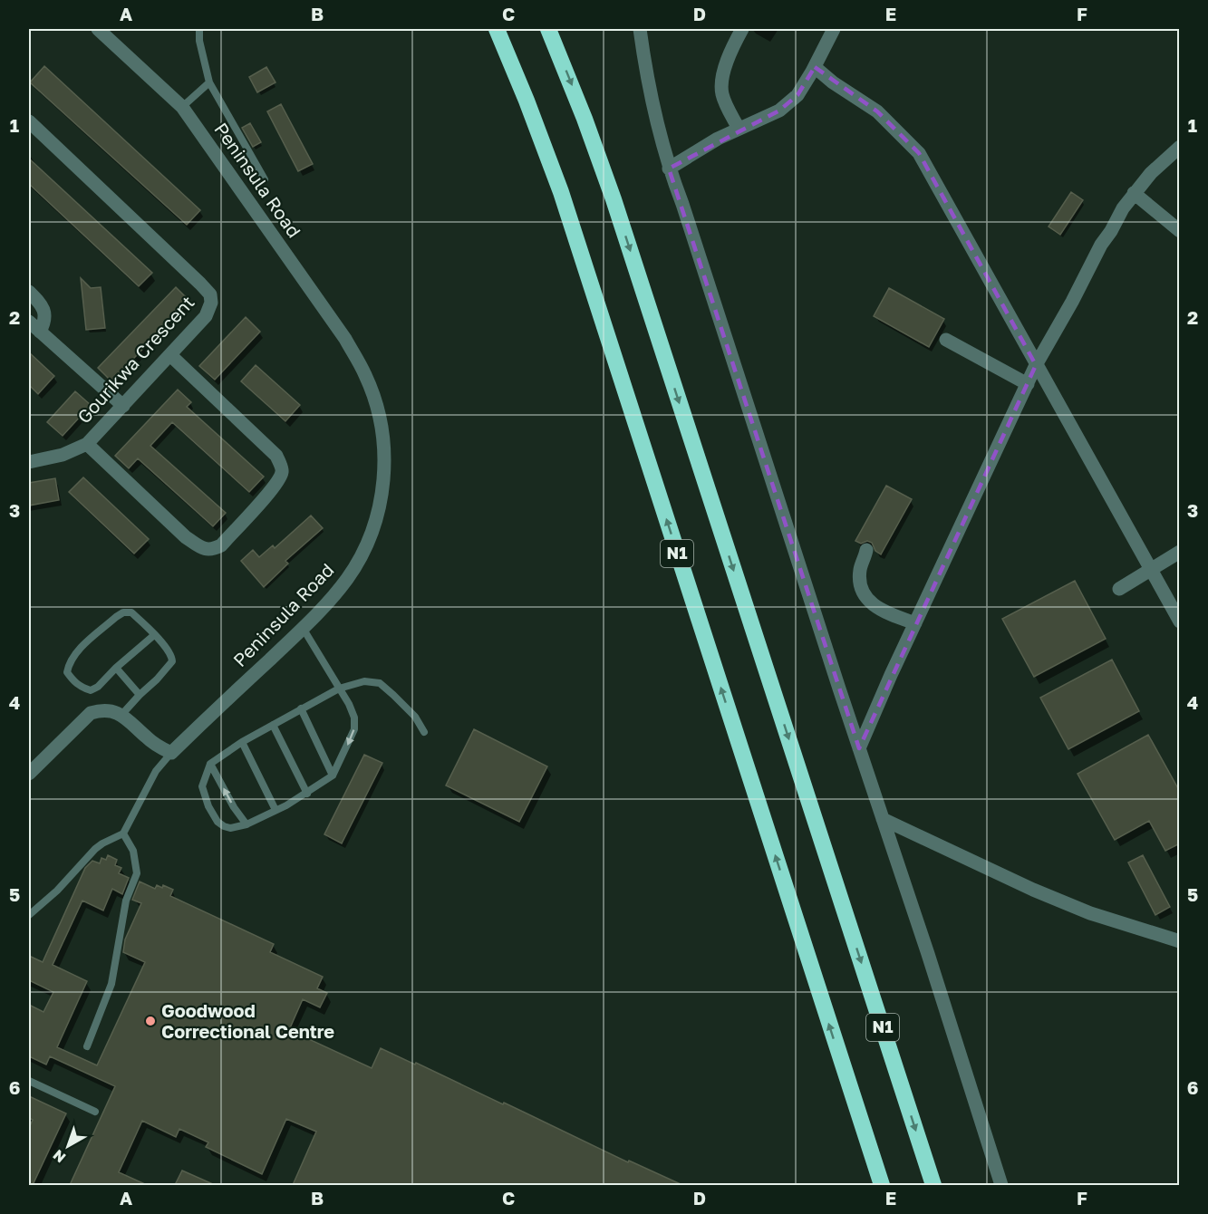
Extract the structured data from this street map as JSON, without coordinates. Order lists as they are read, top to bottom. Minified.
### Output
{"streets":{"highway":["N1"],"street":["Peninsula Road","Gourikwa Crescent"]},"places":["Goodwood Correctional Centre"],"north":"bottom left","grid":{"columns":["A","B","C","D","E","F"],"rows":["1","2","3","4","5","6"]}}
